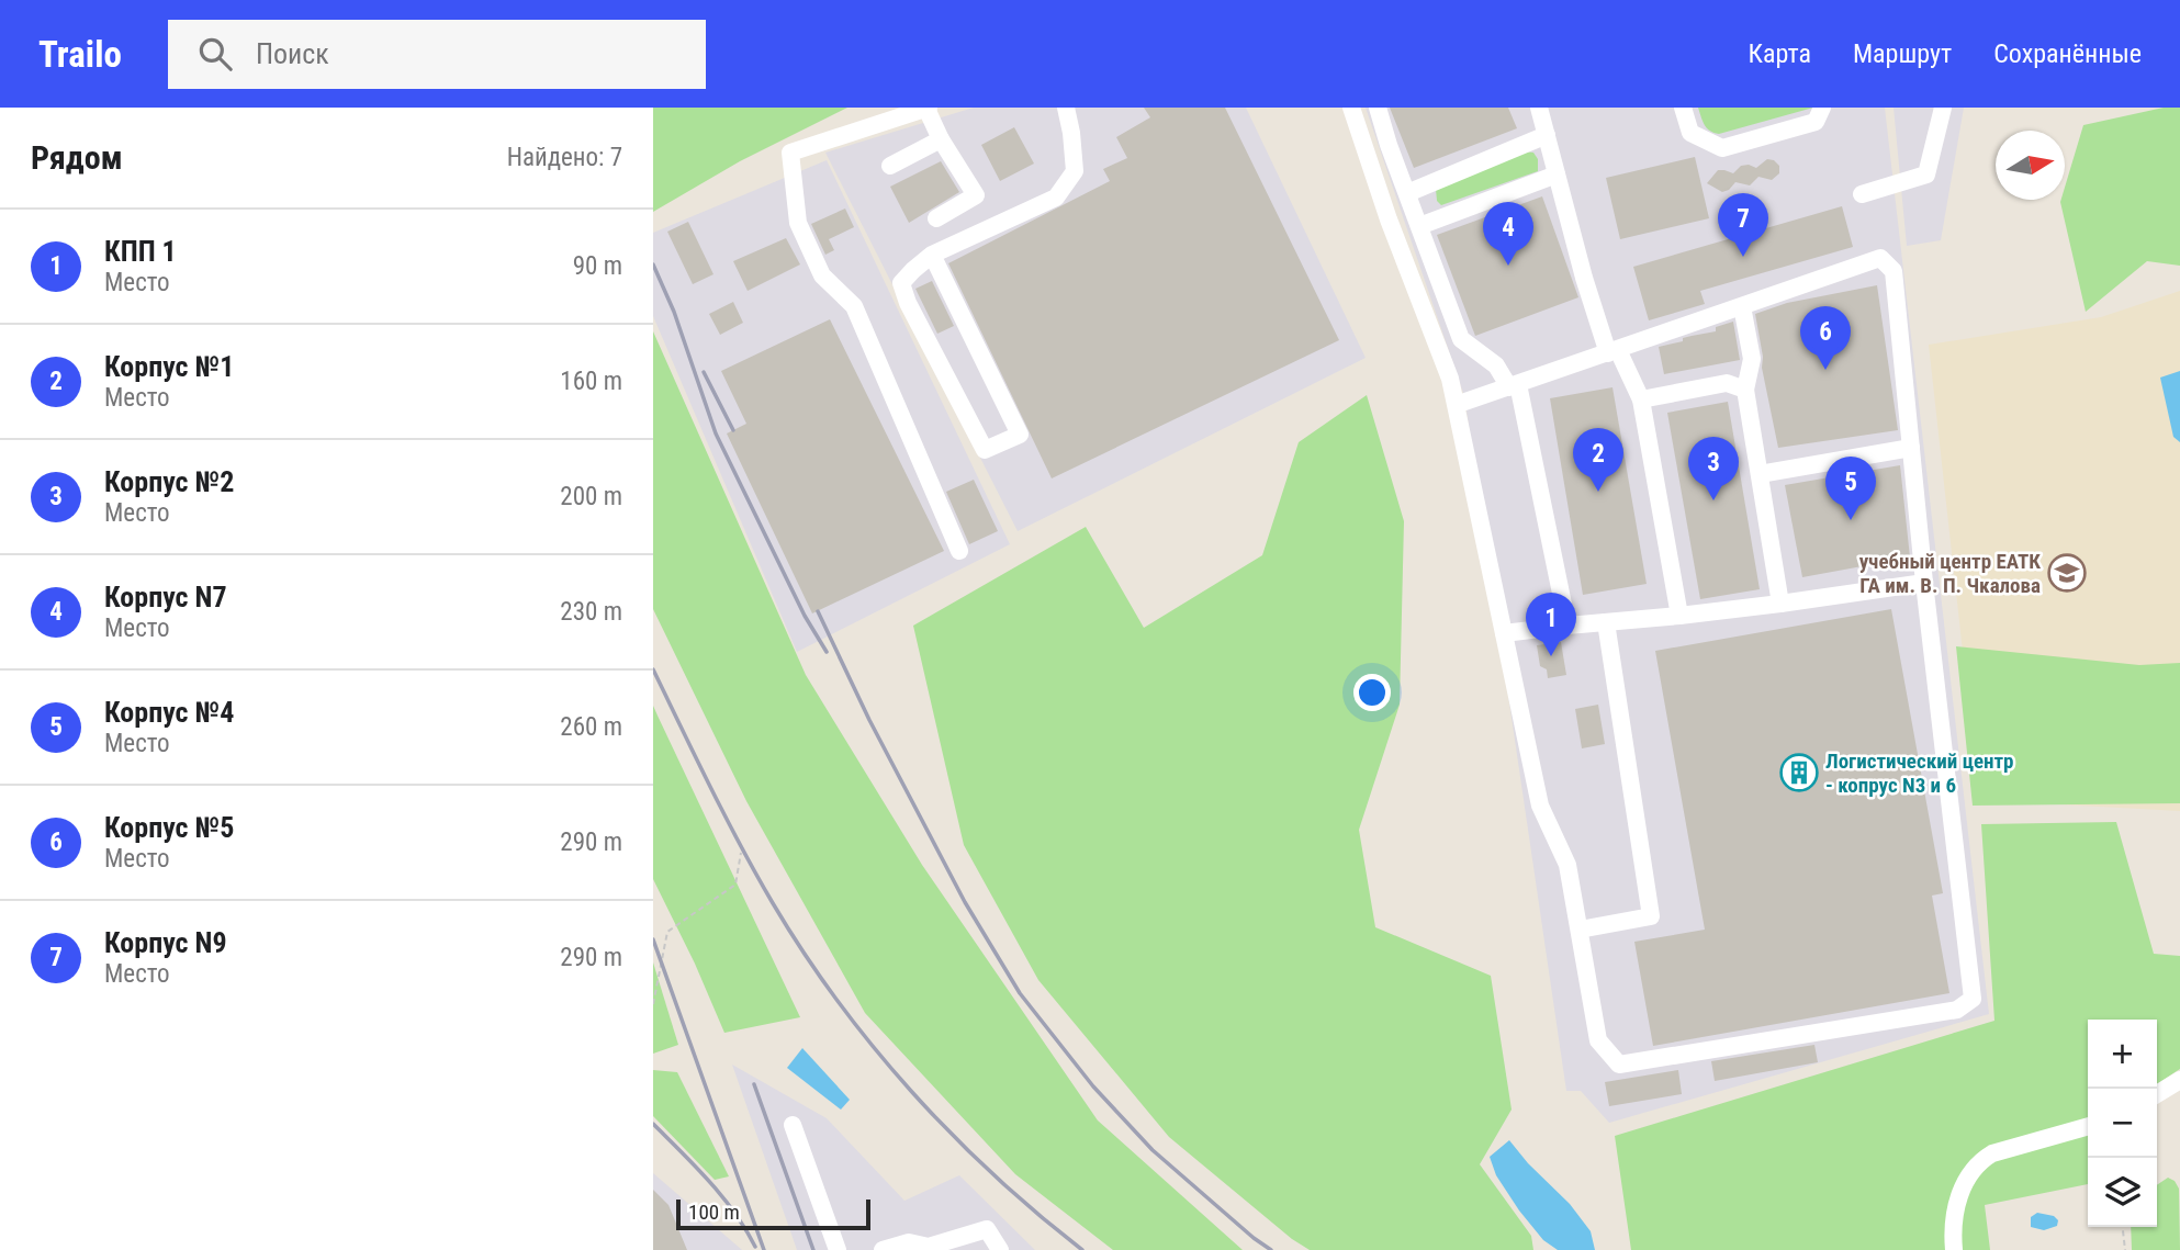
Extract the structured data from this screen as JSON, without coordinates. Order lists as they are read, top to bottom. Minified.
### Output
{"places":{"school or university":["учебный центр ЕАТК ГА им. В. П. Чкалова"],"building":["Логистический центр - копрус N3 и 6"]},"scale_bar":"100 m","north":"right","page":{"header":"Trailo","search":"Поиск","nav":["Карта","Маршрут","Сохранённые"],"heading":["Рядом","Найдено: 7"],"pins":["7","4","6","2","3","5","1"],"list":[{"mark":"1","name":"КПП 1","note":"Место","value":"90 m"},{"mark":"2","name":"Корпус №1","note":"Место","value":"160 m"},{"mark":"3","name":"Корпус №2","note":"Место","value":"200 m"},{"mark":"4","name":"Корпус N7","note":"Место","value":"230 m"},{"mark":"5","name":"Корпус №4","note":"Место","value":"260 m"},{"mark":"6","name":"Корпус №5","note":"Место","value":"290 m"},{"mark":"7","name":"Корпус N9","note":"Место","value":"290 m"}],"map_buttons":["+","−"],"scale":"100 m"}}
